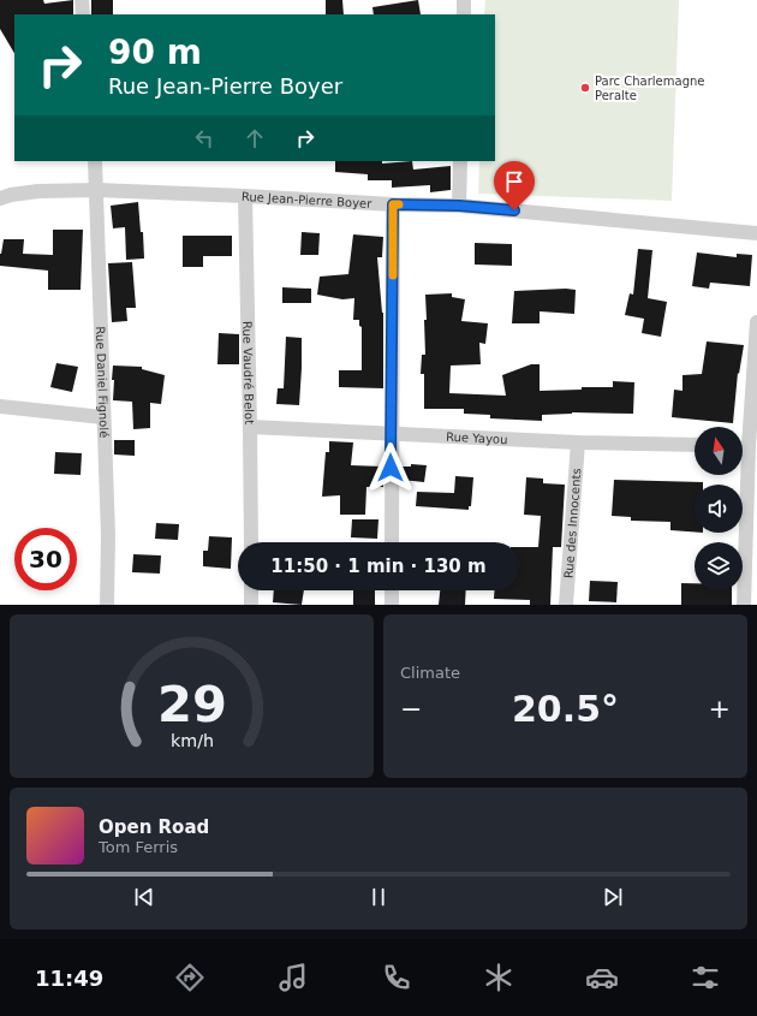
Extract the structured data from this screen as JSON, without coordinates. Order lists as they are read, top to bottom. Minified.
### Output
{"streets":{"street":["Rue Jean-Pierre Boyer","Rue Vaudré Belot","Rue Daniel Fignolé","Rue Yayou","Rue des Innocents"]},"crossings":[["Rue Jean-Pierre Boyer","Rue Vaudré Belot"],["Rue Jean-Pierre Boyer","Rue Daniel Fignolé"],["Rue Vaudré Belot","Rue Yayou"],["Rue Yayou","Rue des Innocents"]],"places":["Parc Charlemagne Peralte"],"north":"top","page":{"turn":["90 m","Rue Jean-Pierre Boyer"],"limit":"30","trip":"11:50 · 1 min · 130 m","tile":"Climate","heat":["−","20.5°","+"],"song":["Open Road","Tom Ferris"],"tabs":"11:49","gauge":["29","km/h"]}}
